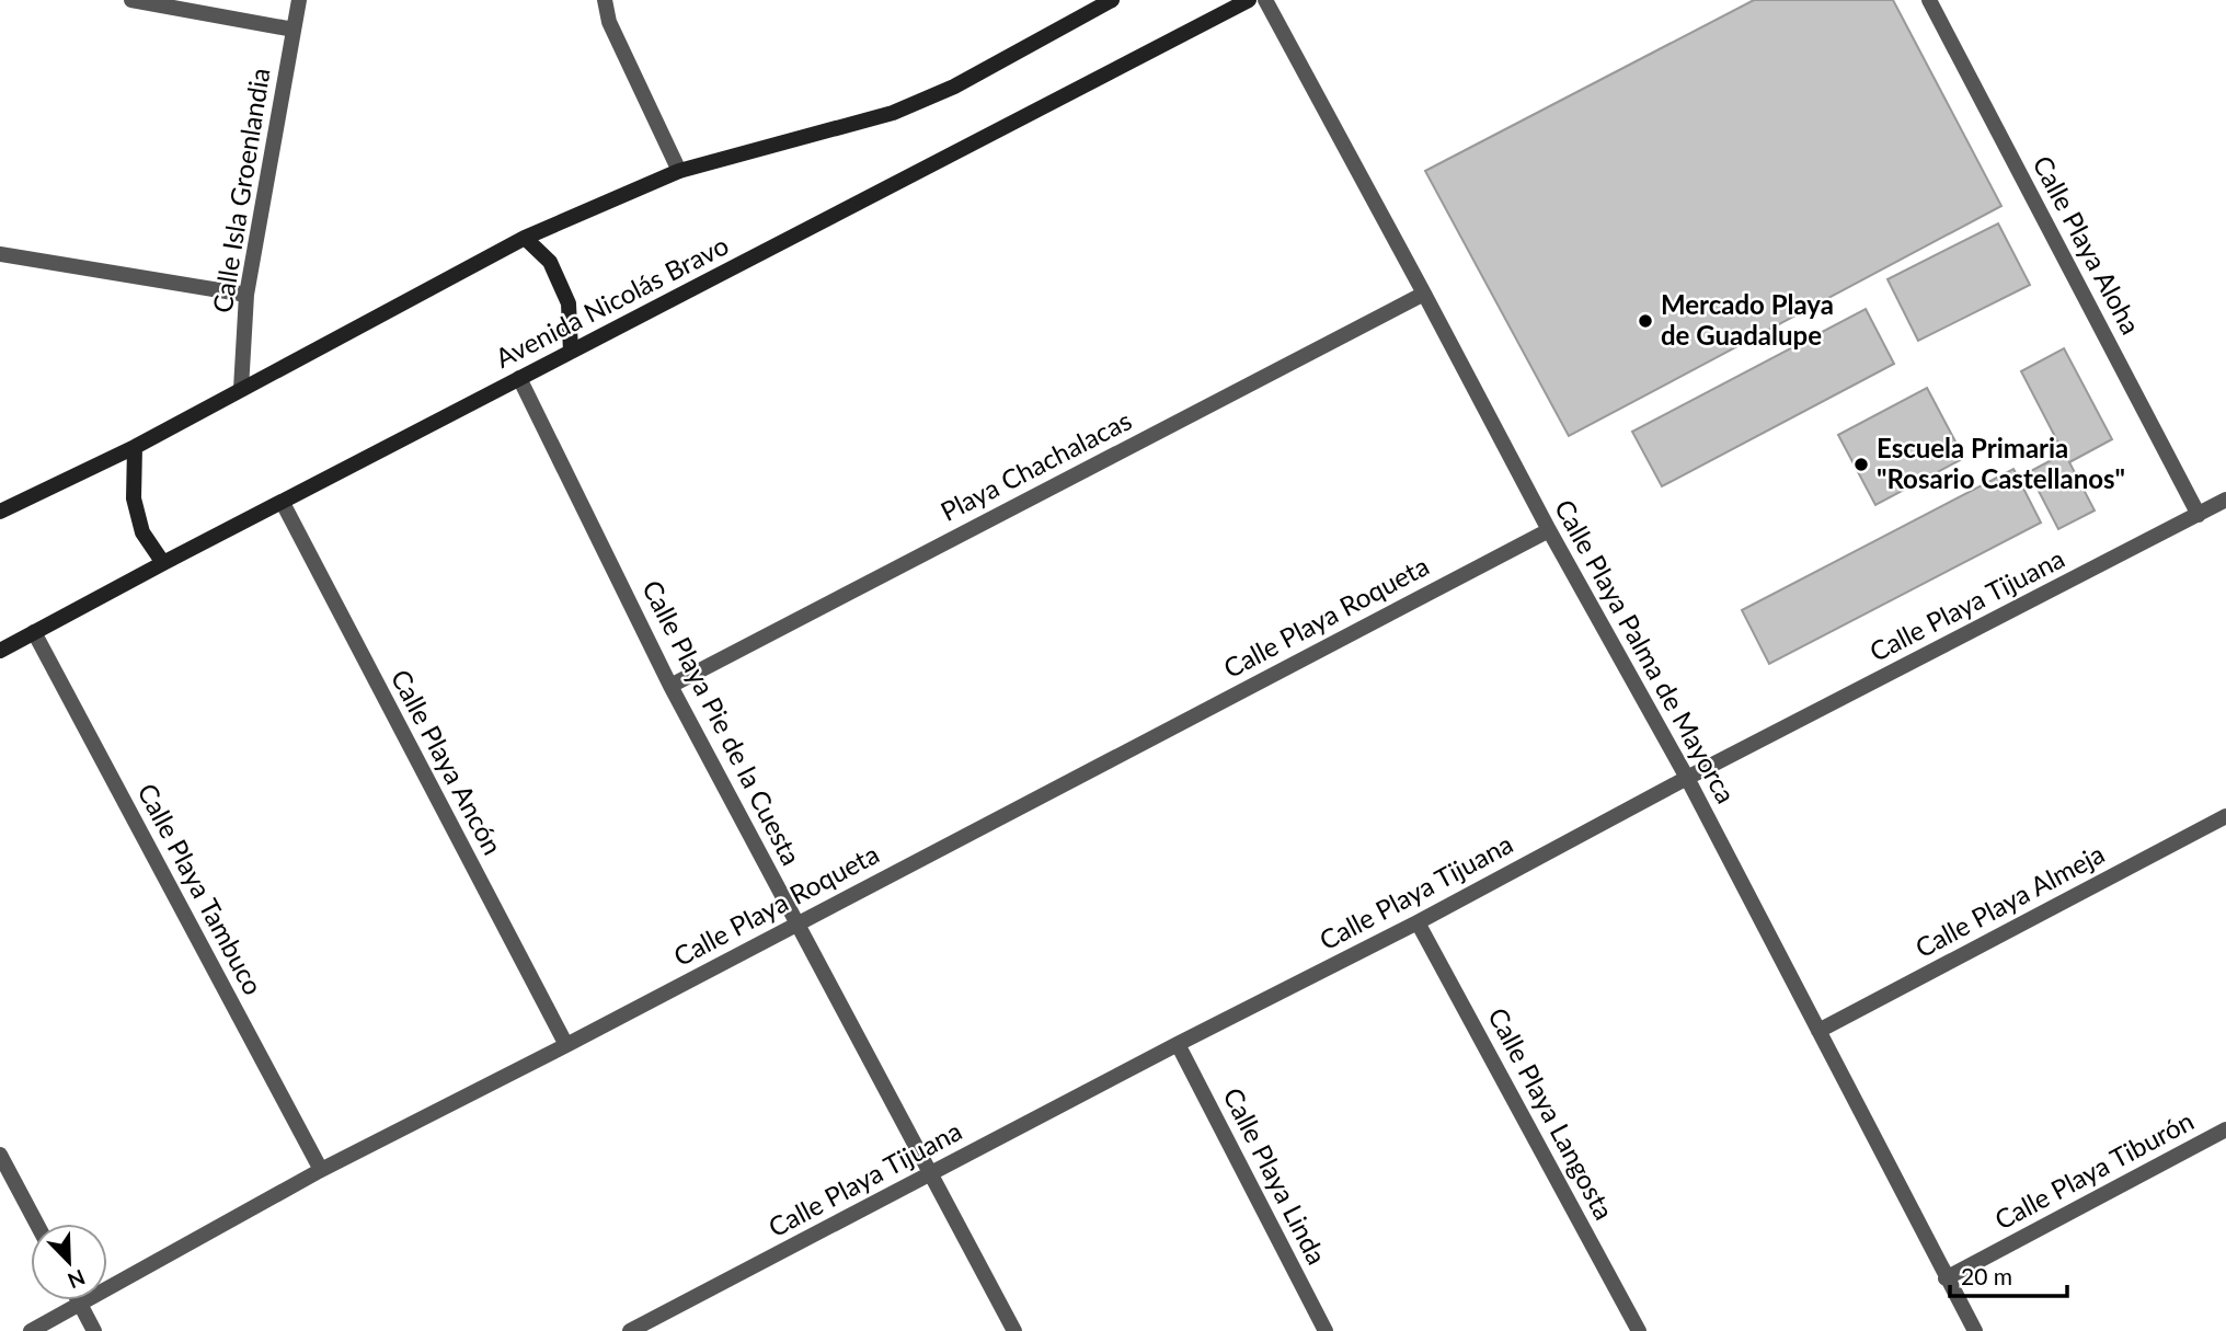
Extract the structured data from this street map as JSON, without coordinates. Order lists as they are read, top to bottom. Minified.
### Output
{"streets":{"street":["Calle Isla Groenlandia","Calle Playa Aloha","Avenida Nicolás Bravo","Playa Chachalacas","Calle Playa Tijuana","Calle Playa Roqueta","Calle Playa Palma de Mayorca","Calle Playa Pie de la Cuesta","Calle Playa Ancón","Calle Playa Tambuco","Calle Playa Almeja","Calle Playa Langosta","Calle Playa Tiburón","Calle Playa Linda"]},"crossings":[["Calle Playa Aloha","Calle Playa Tijuana"],["Avenida Nicolás Bravo","Calle Playa Pie de la Cuesta"],["Avenida Nicolás Bravo","Calle Playa Ancón"],["Avenida Nicolás Bravo","Calle Playa Tambuco"],["Playa Chachalacas","Calle Playa Palma de Mayorca"],["Playa Chachalacas","Calle Playa Pie de la Cuesta"],["Calle Playa Tijuana","Calle Playa Palma de Mayorca"],["Calle Playa Tijuana","Calle Playa Pie de la Cuesta"],["Calle Playa Tijuana","Calle Playa Langosta"],["Calle Playa Tijuana","Calle Playa Linda"],["Calle Playa Roqueta","Calle Playa Palma de Mayorca"],["Calle Playa Roqueta","Calle Playa Pie de la Cuesta"],["Calle Playa Roqueta","Calle Playa Ancón"],["Calle Playa Roqueta","Calle Playa Tambuco"],["Calle Playa Palma de Mayorca","Calle Playa Almeja"],["Calle Playa Palma de Mayorca","Calle Playa Tiburón"]],"places":["Mercado Playa de Guadalupe","Escuela Primaria \"Rosario Castellanos\""],"scale_bar":"20 m","north":"bottom right"}
